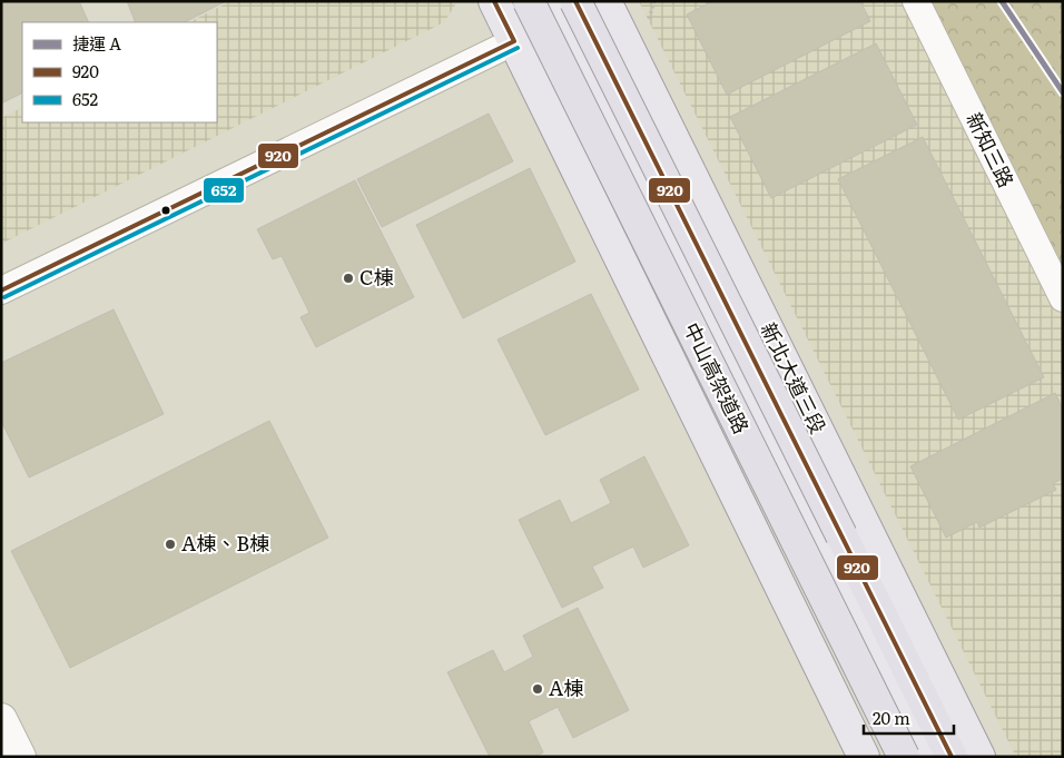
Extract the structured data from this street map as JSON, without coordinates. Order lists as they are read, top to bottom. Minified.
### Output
{"streets":{"highway":["中山高架道路"],"main road":["新北大道三段"],"street":["新知三路"]},"places":["C棟","A棟、B棟","A棟"],"lines":["metro line A","transit line 920","transit line 652"],"legend":["捷運 A","920","652"],"scale_bar":"20 m"}
